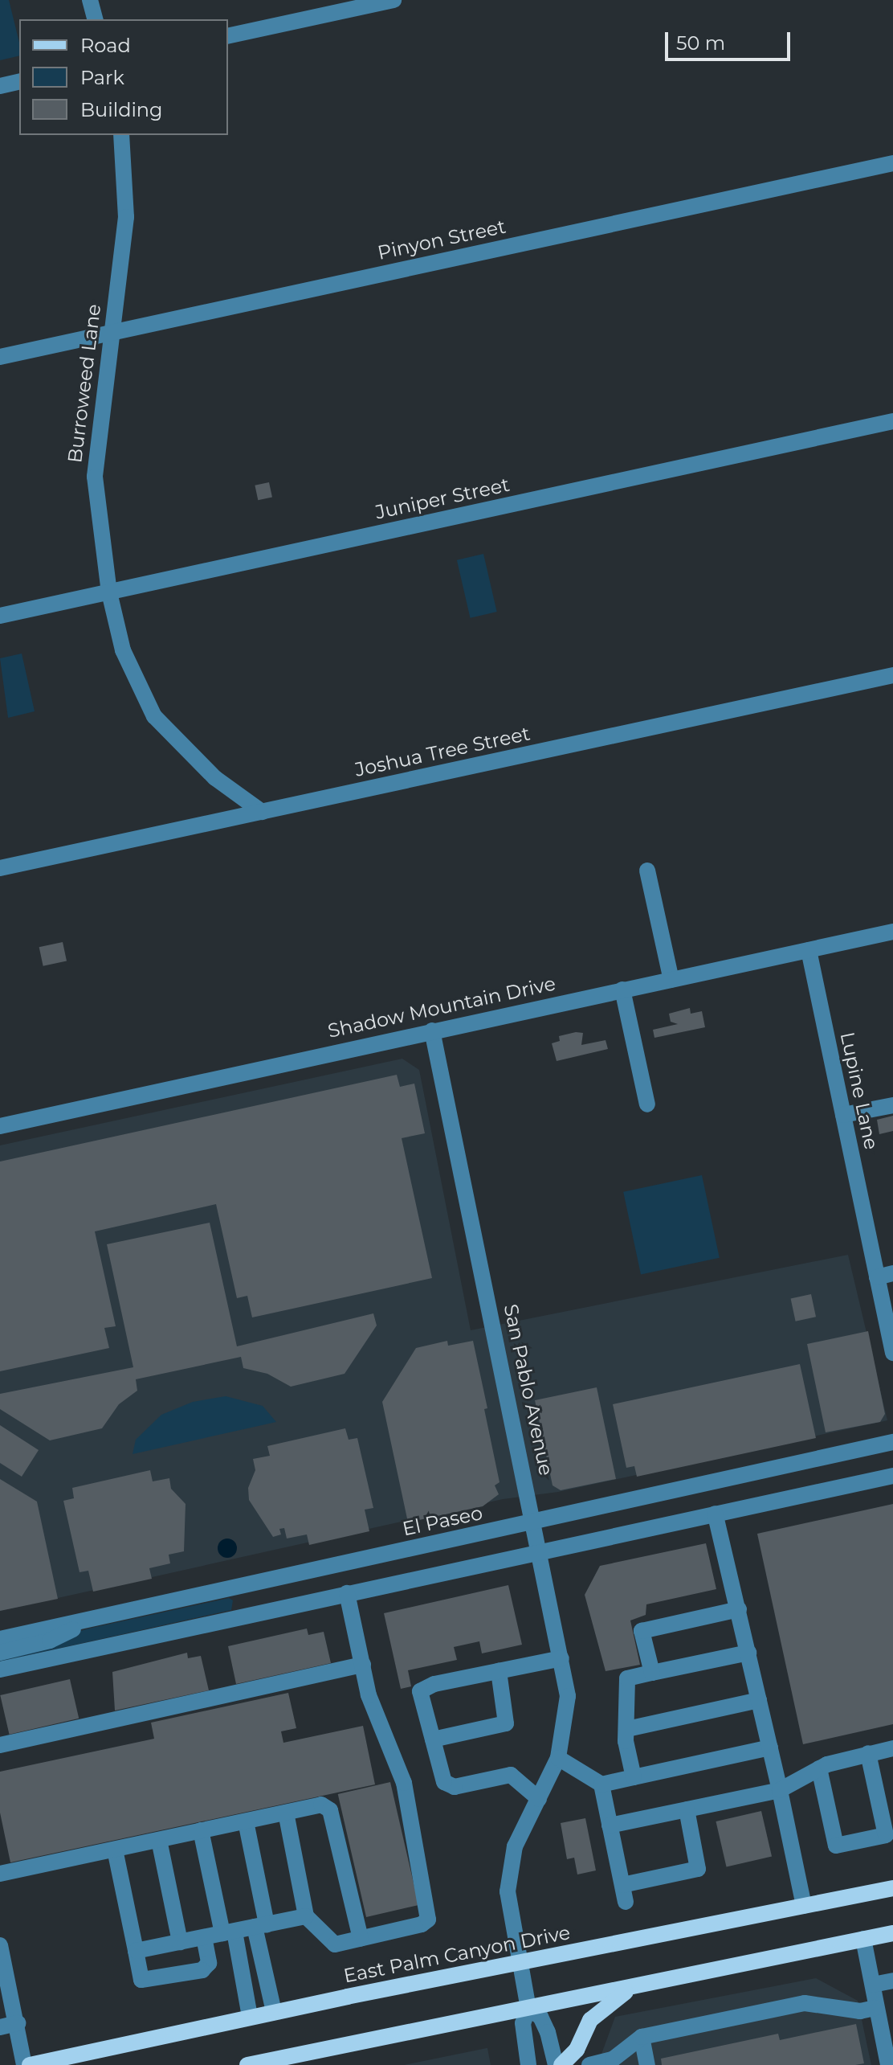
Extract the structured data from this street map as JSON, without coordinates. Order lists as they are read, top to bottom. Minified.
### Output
{"streets":{"main road":["East Palm Canyon Drive"],"street":["Pinyon Street","Burroweed Lane","Juniper Street","Joshua Tree Street","Shadow Mountain Drive","Lupine Lane","San Pablo Avenue","El Paseo"]},"crossings":[["Pinyon Street","Burroweed Lane"],["Burroweed Lane","Juniper Street"],["Burroweed Lane","Joshua Tree Street"],["Shadow Mountain Drive","Lupine Lane"],["Shadow Mountain Drive","San Pablo Avenue"],["San Pablo Avenue","El Paseo"],["San Pablo Avenue","East Palm Canyon Drive"]],"legend":["Road","Park","Building"],"scale_bar":"50 m"}
